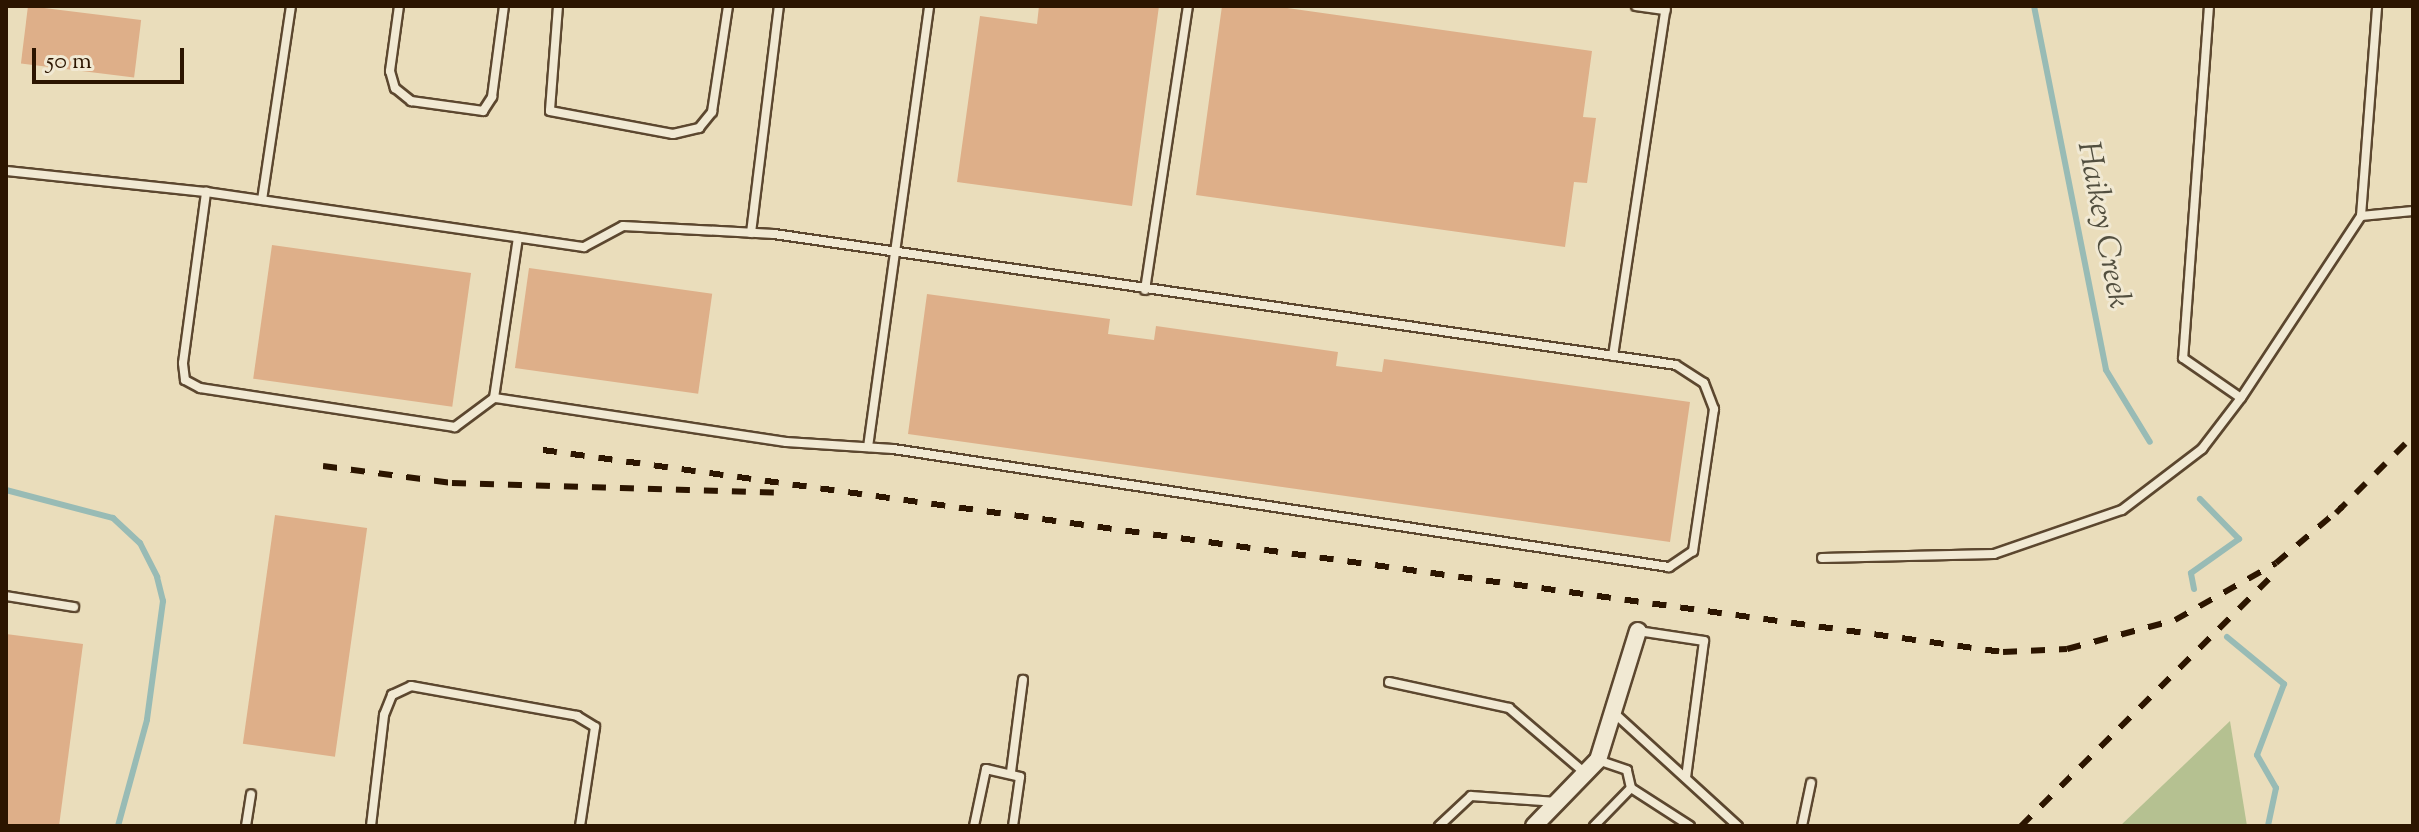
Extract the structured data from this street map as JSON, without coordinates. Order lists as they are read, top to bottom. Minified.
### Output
{"water":["Haikey Creek"],"scale_bar":"50 m"}
